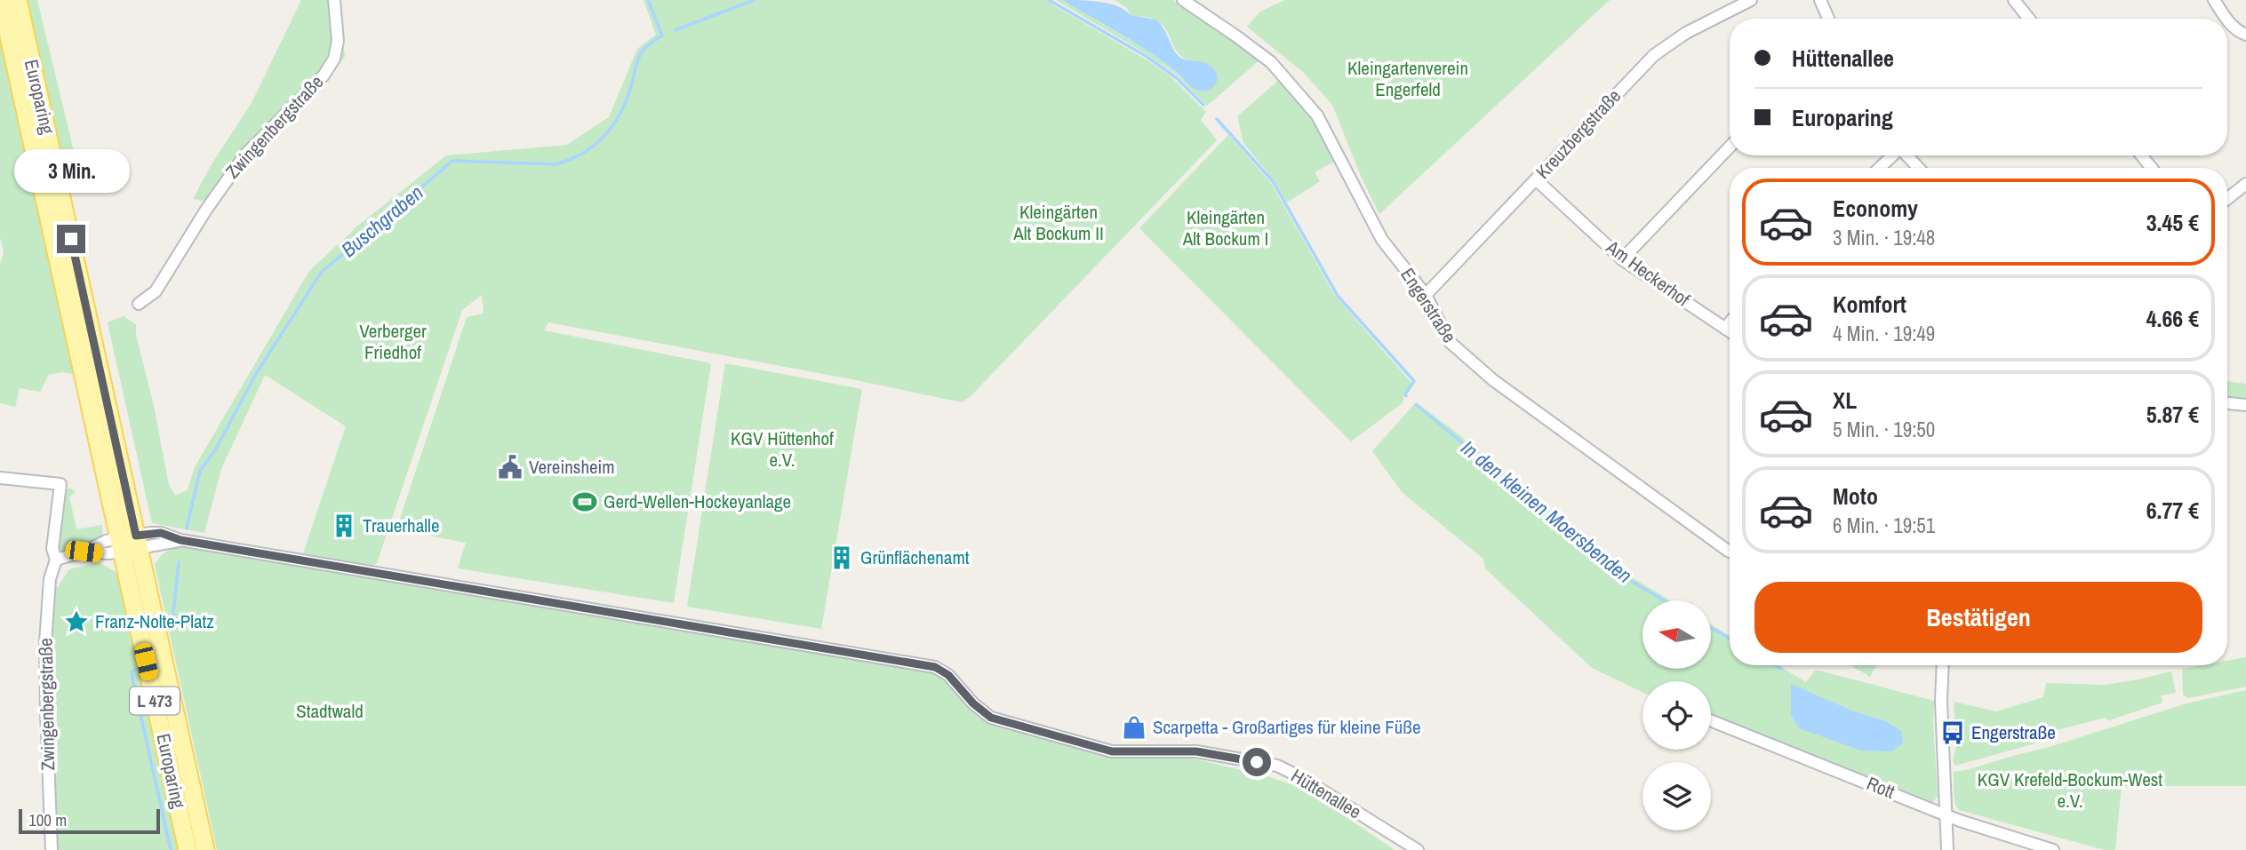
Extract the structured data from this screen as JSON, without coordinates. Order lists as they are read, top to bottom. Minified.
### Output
{"streets":{"main road":["Europaring","L 473"],"street":["Zwingenbergstraße","Kreuzbergstraße","Am Heckerhof","Engerstraße","Rott","Hüttenallee"]},"crossings":[["Europaring","Hüttenallee"],["Kreuzbergstraße","Am Heckerhof"],["Kreuzbergstraße","Engerstraße"]],"water":["Buschgraben","In den kleinen Moersbenden"],"parks":["Kleingartenverein Engerfeld","Kleingärten Alt Bockum II","Kleingärten Alt Bockum I","Verberger Friedhof","KGV Hüttenhof e.V.","Stadtwald","KGV Krefeld-Bockum-West e.V."],"places":{"public building":["Vereinsheim"],"sports":["Gerd-Wellen-Hockeyanlage"],"building":["Trauerhalle","Grünflächenamt"],"place":["Franz-Nolte-Platz"],"shop":["Scarpetta - Großartiges für kleine Füße"],"bus stop":["Engerstraße"]},"scale_bar":"100 m","north":"left","page":{"banner":["Hüttenallee","Europaring"],"bubble":"3 Min.","list":[{"name":"Economy","note":"3 Min. · 19:48","value":"3.45 €"},{"name":"Komfort","note":"4 Min. · 19:49","value":"4.66 €"},{"name":"XL","note":"5 Min. · 19:50","value":"5.87 €"},{"name":"Moto","note":"6 Min. · 19:51","value":"6.77 €"}],"buttons":"Bestätigen","scale":"100 m"}}
